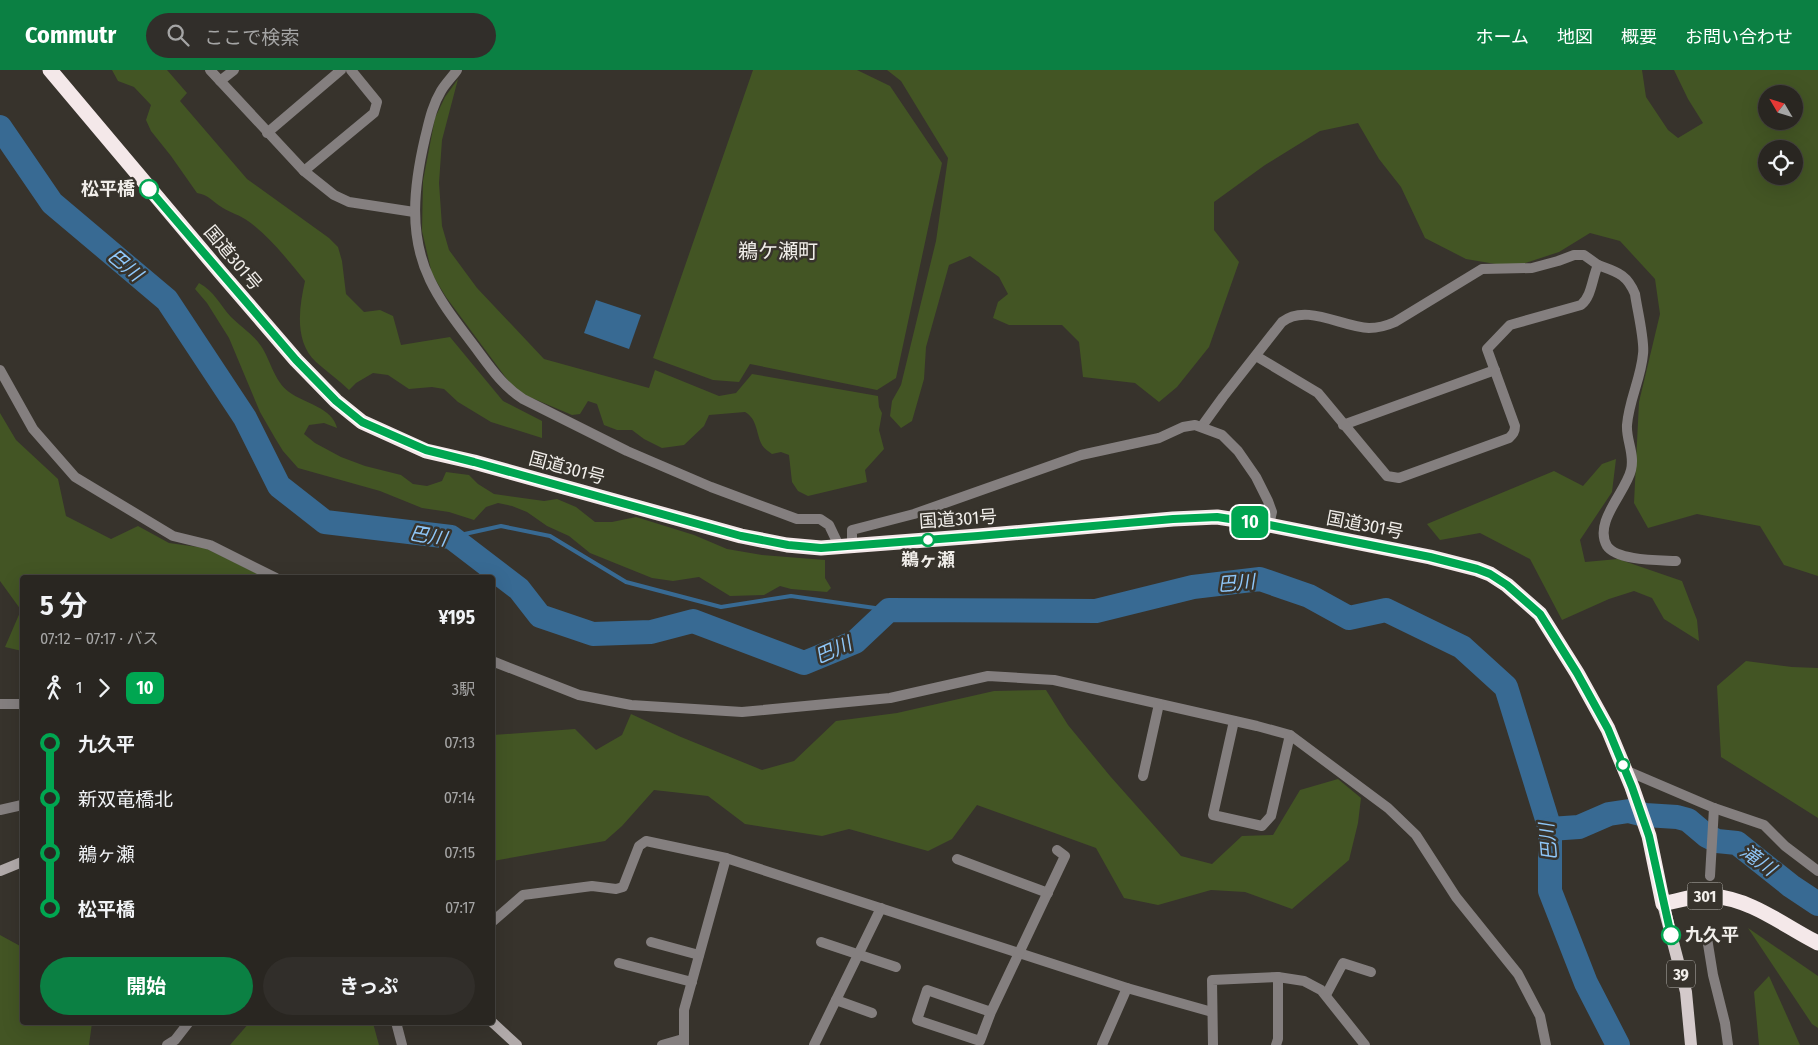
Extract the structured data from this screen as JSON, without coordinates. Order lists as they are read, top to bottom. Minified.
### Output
{"streets":{"highway":["国道301号","301"],"main road":["39"]},"crossings":[["国道301号","301"],["国道301号","39"],["301","39"]],"districts":["鵜ケ瀬町"],"water":["巴川","滝川"],"places":["松平橋","鵜ヶ瀬","九久平"],"lines":["bus line 10"],"north":"top left","page":{"header":"Commutr","search":"ここで検索","nav":["ホーム","地図","概要","お問い合わせ"],"on_map":"10","heading":["5 分","07:12 – 07:17 · バス","¥195"],"legs":["1","10","3駅"],"list":[{"name":"九久平","value":"07:13"},{"name":"新双竜橋北","value":"07:14"},{"name":"鵜ヶ瀬","value":"07:15"},{"name":"松平橋","value":"07:17"}],"buttons":["開始","きっぷ"]}}
